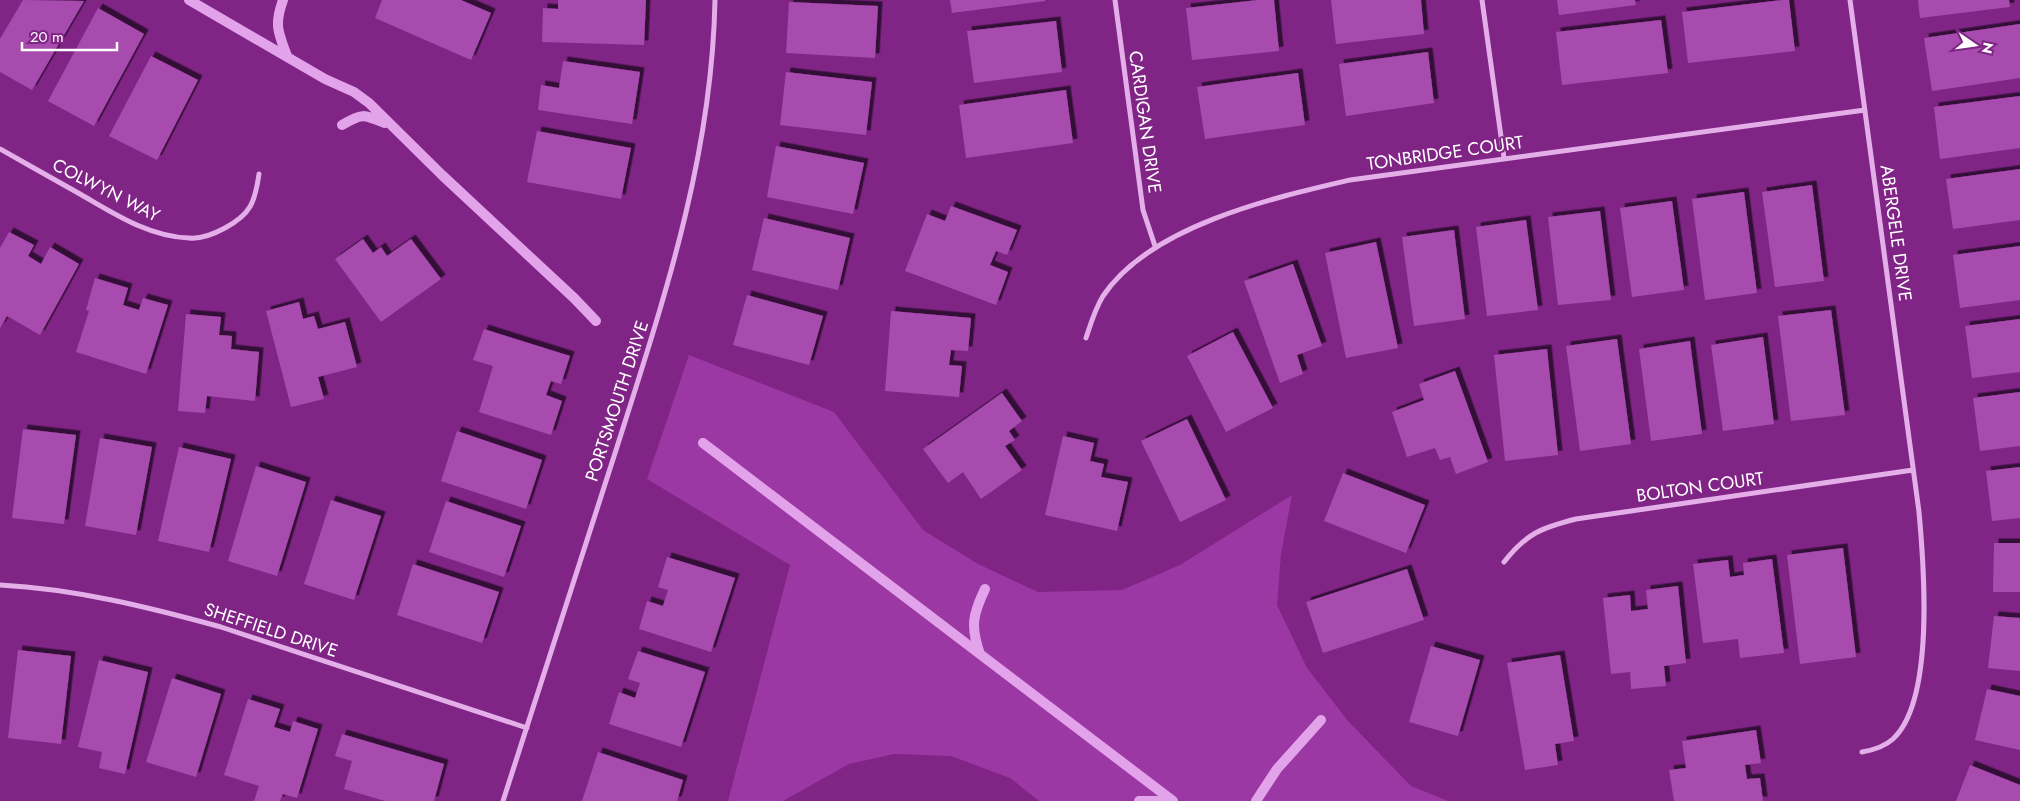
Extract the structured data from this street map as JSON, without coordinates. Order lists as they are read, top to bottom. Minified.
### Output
{"streets":{"street":["CARDIGAN DRIVE","TONBRIDGE COURT","COLWYN WAY","ABERGELE DRIVE","PORTSMOUTH DRIVE","BOLTON COURT","SHEFFIELD DRIVE"]},"crossings":[["CARDIGAN DRIVE","TONBRIDGE COURT"],["TONBRIDGE COURT","ABERGELE DRIVE"],["ABERGELE DRIVE","BOLTON COURT"],["PORTSMOUTH DRIVE","SHEFFIELD DRIVE"]],"scale_bar":"20 m","north":"right"}
